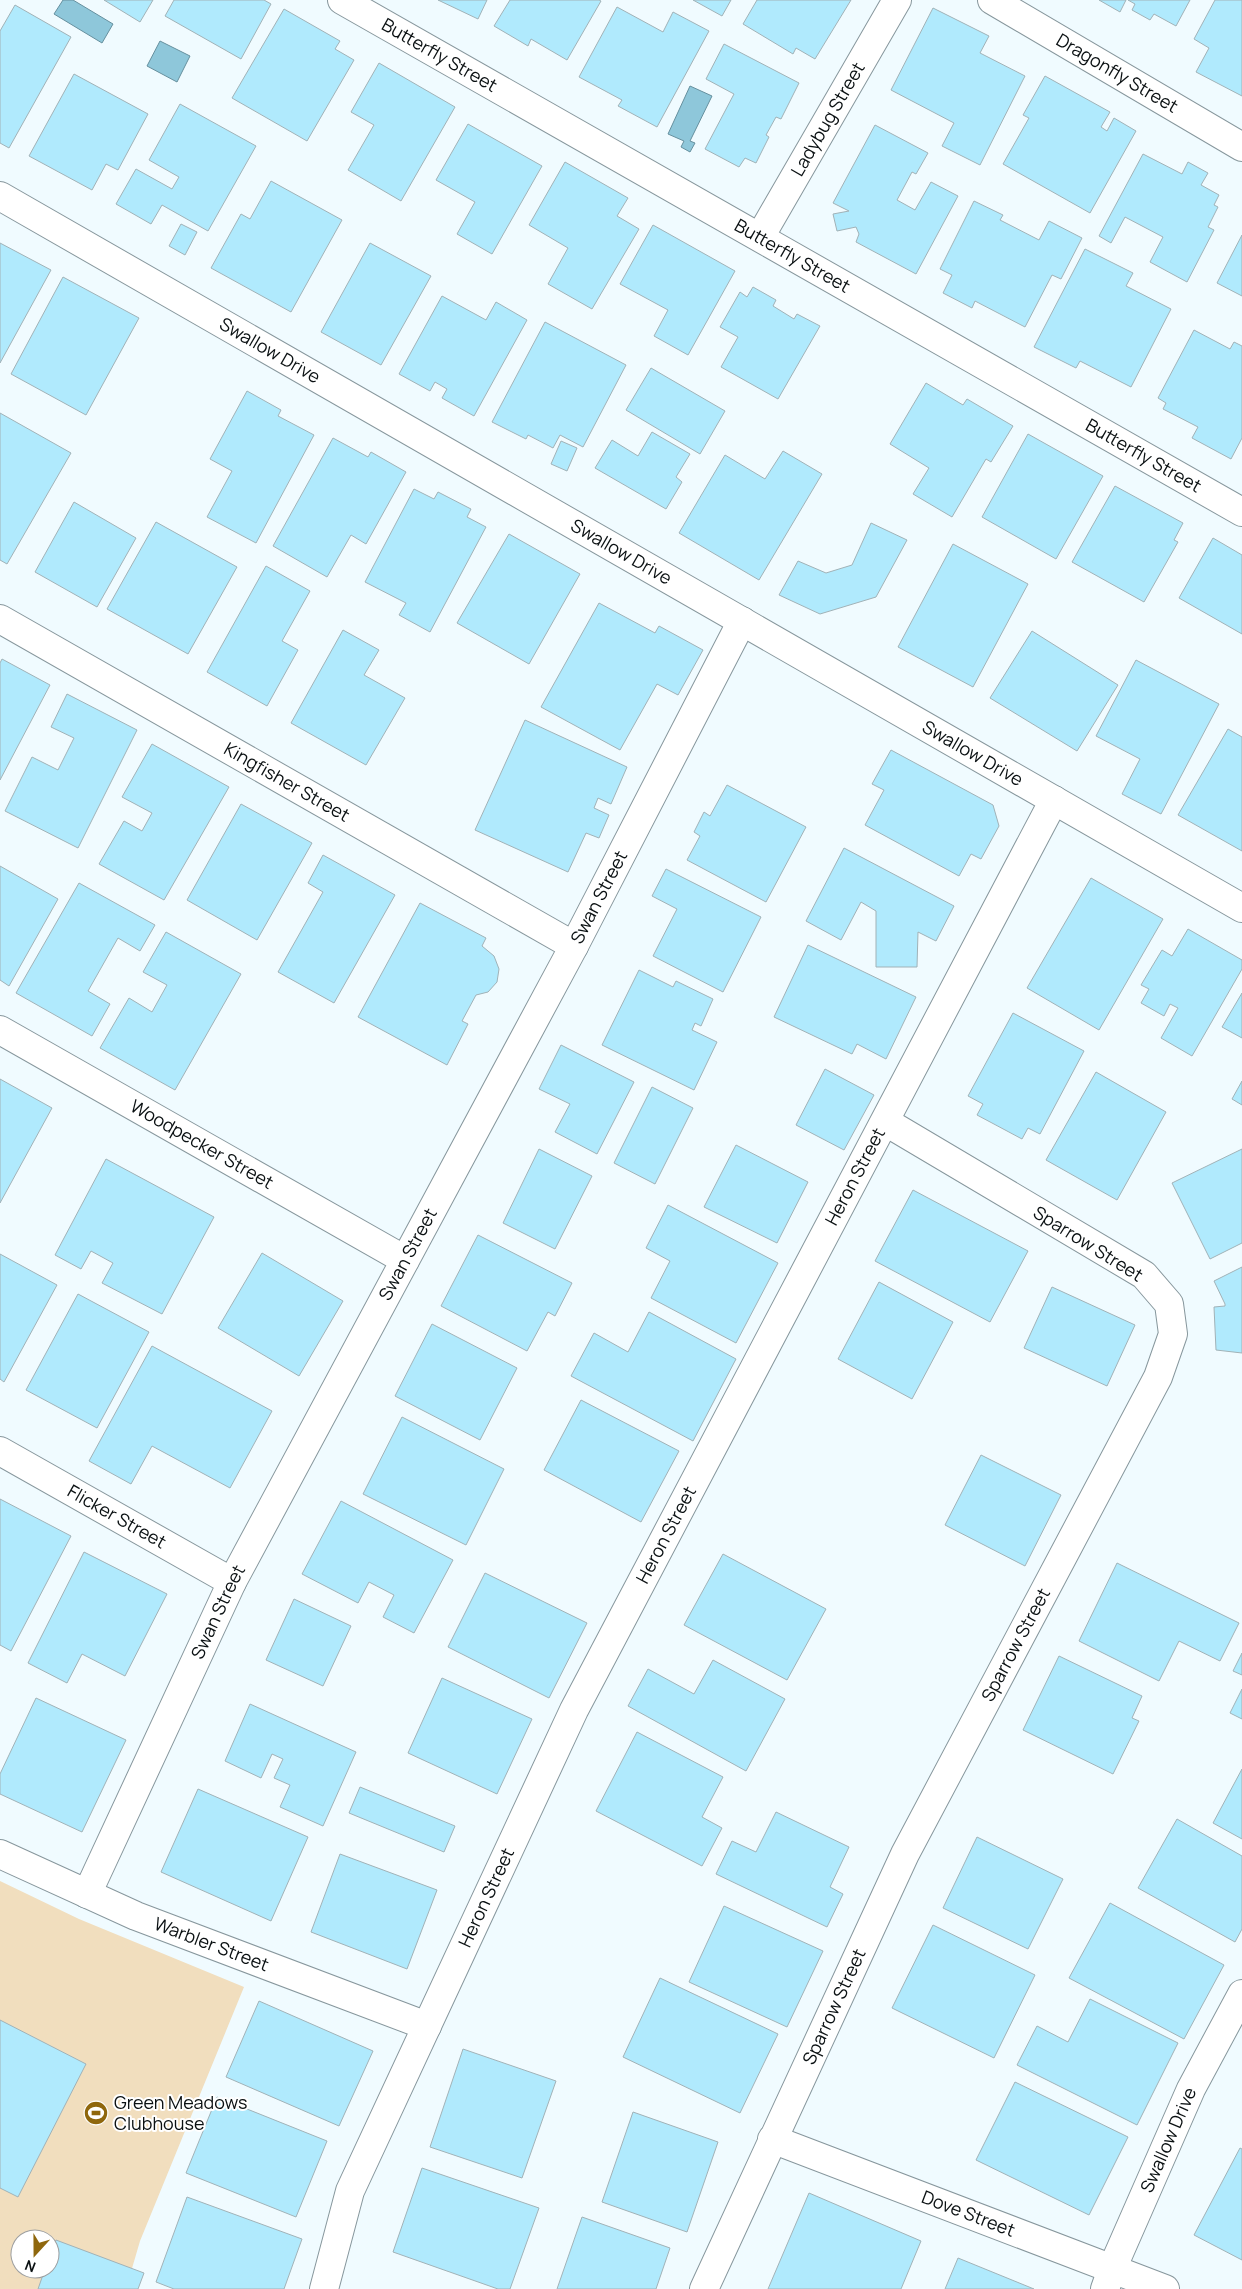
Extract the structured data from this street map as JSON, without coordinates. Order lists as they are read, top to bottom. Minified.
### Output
{"streets":{"street":["Butterfly Street","Dragonfly Street","Ladybug Street","Swallow Drive","Kingfisher Street","Swan Street","Woodpecker Street","Heron Street","Sparrow Street","Flicker Street","Warbler Street","Dove Street"]},"crossings":[["Butterfly Street","Ladybug Street"],["Swallow Drive","Swan Street"],["Swallow Drive","Heron Street"],["Swallow Drive","Dove Street"],["Kingfisher Street","Swan Street"],["Swan Street","Woodpecker Street"],["Swan Street","Flicker Street"],["Swan Street","Warbler Street"],["Heron Street","Sparrow Street"],["Heron Street","Warbler Street"],["Sparrow Street","Dove Street"]],"places":{"sports":["Green Meadows Clubhouse"]},"north":"bottom"}
